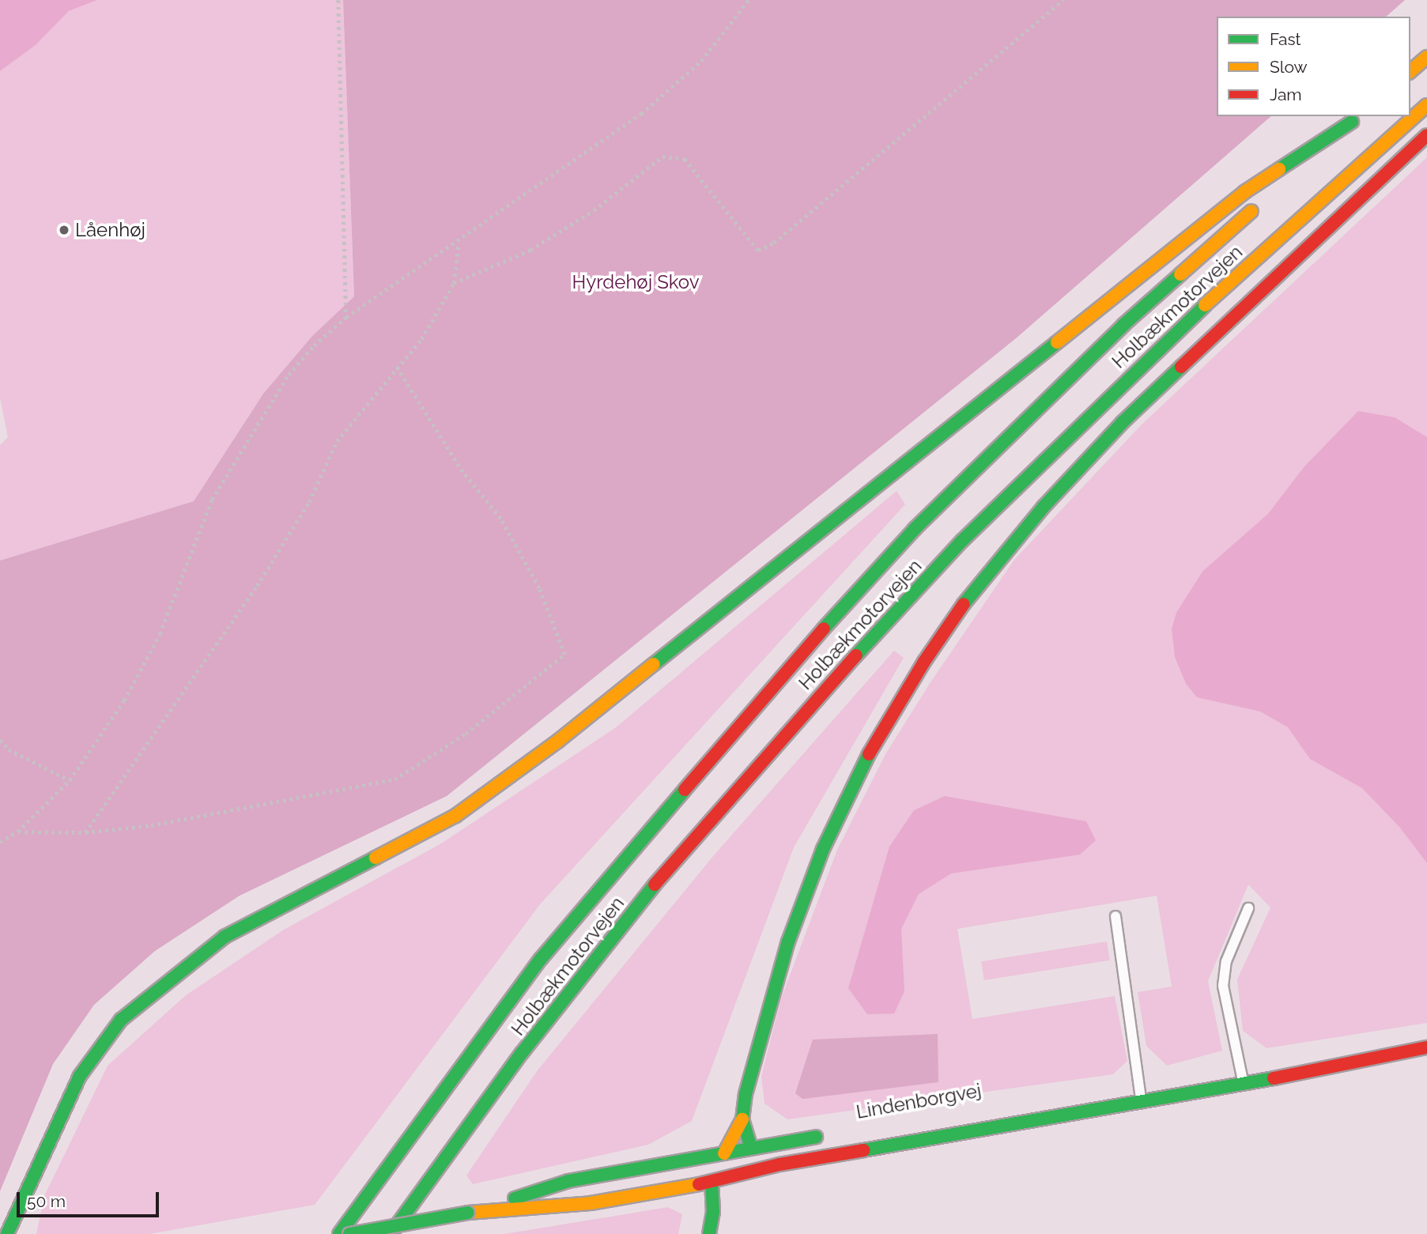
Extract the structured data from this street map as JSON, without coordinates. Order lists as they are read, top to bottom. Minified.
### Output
{"streets":{"main road":["Holbækmotorvejen","Lindenborgvej"]},"parks":["Hyrdehøj Skov"],"places":["Låenhøj"],"legend":["Fast","Slow","Jam"],"scale_bar":"50 m"}
